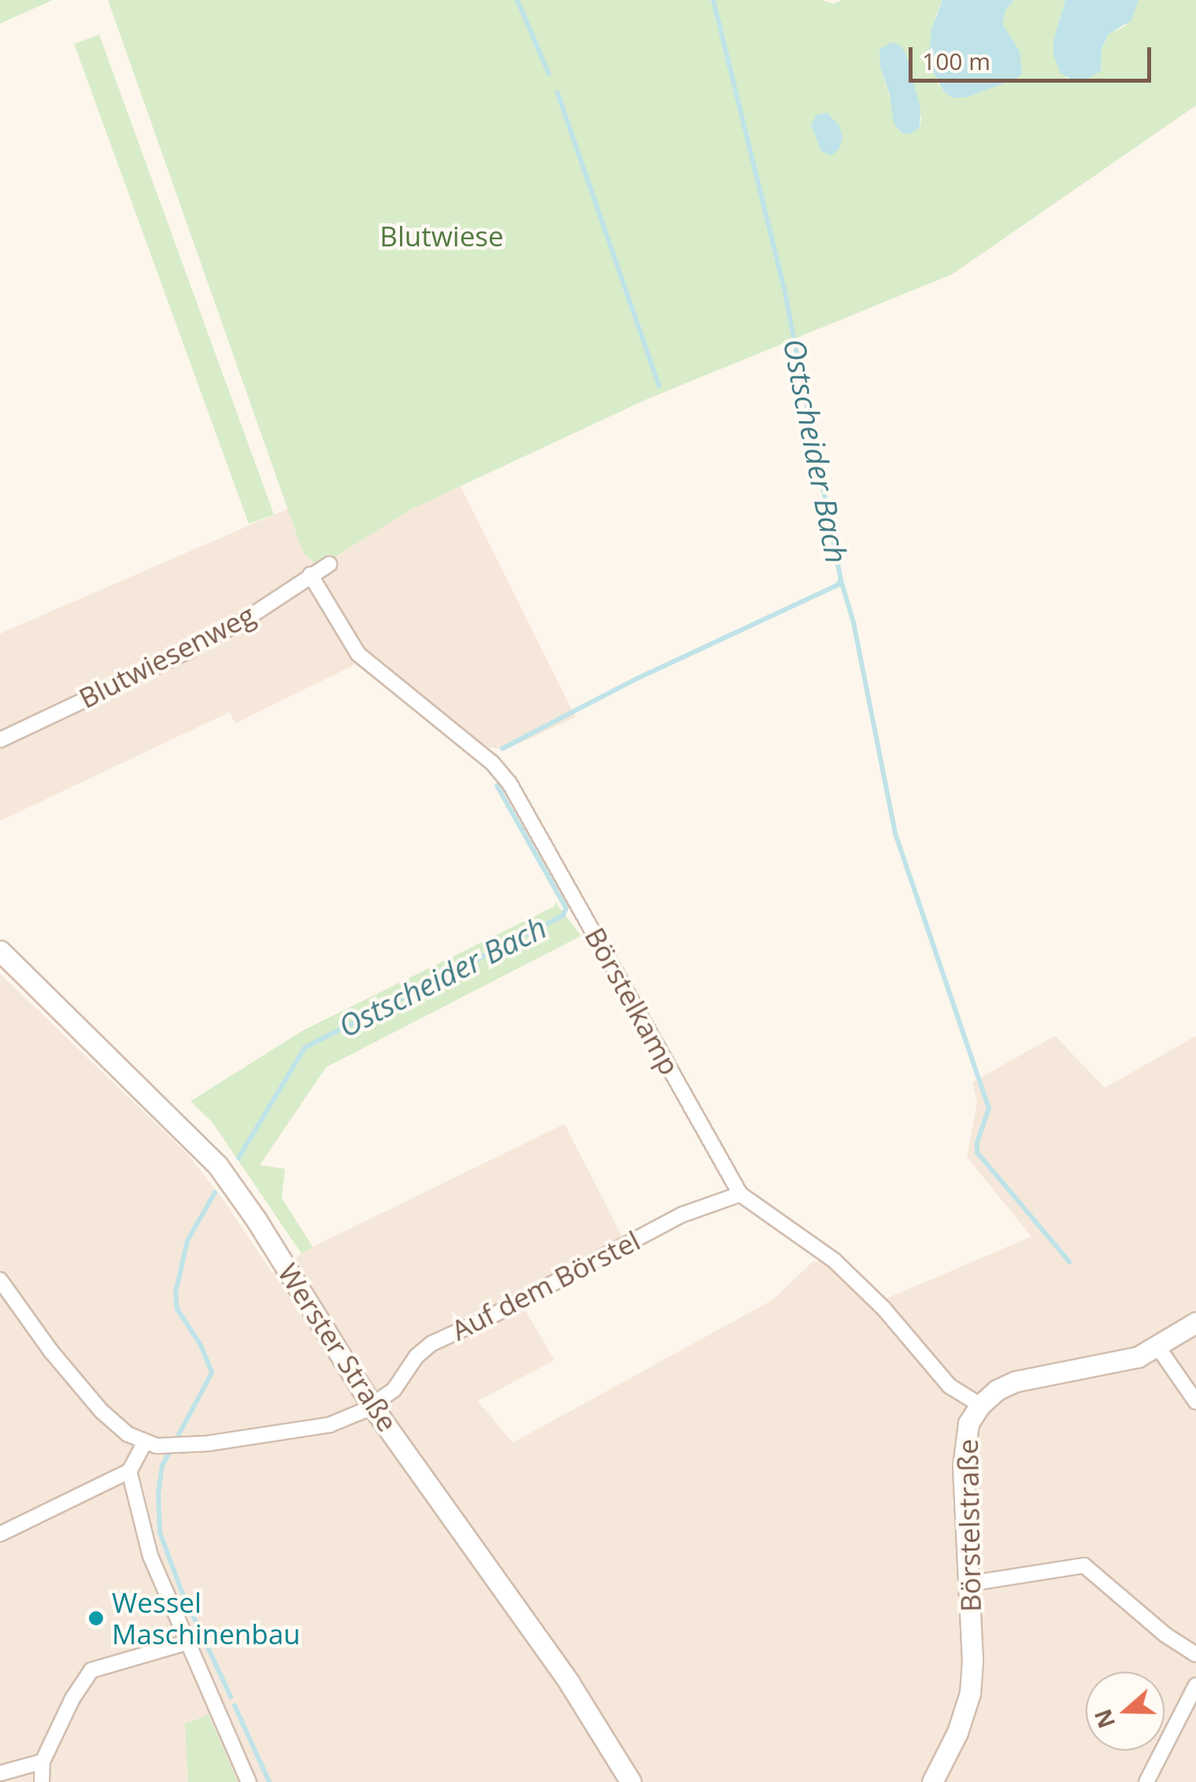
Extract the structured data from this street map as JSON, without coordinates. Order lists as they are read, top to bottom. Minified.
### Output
{"streets":{"main road":["Werster Straße","Börstelstraße"],"street":["Blutwiesenweg","Börstelkamp","Auf dem Börstel"]},"crossings":[["Blutwiesenweg","Börstelkamp"],["Börstelkamp","Auf dem Börstel"],["Börstelkamp","Börstelstraße"],["Auf dem Börstel","Werster Straße"]],"water":["Ostscheider Bach"],"parks":["Blutwiese"],"places":["Wessel Maschinenbau"],"scale_bar":"100 m","north":"left"}
